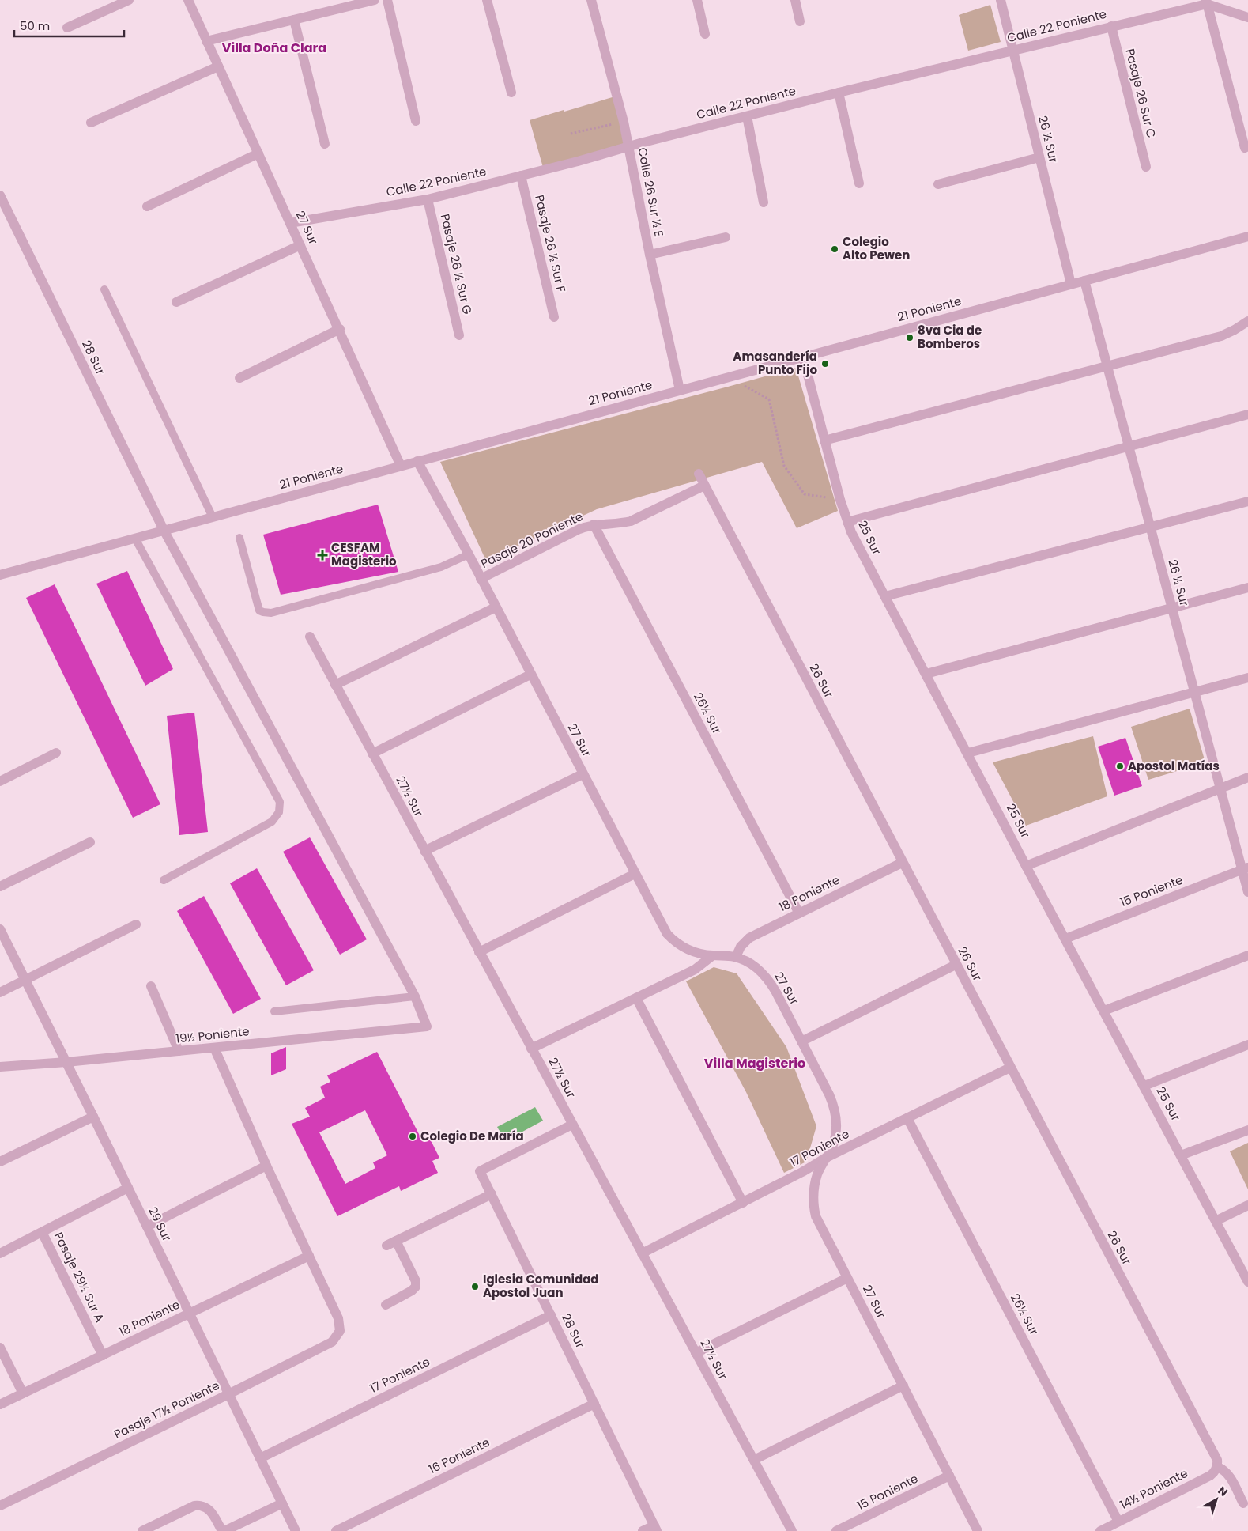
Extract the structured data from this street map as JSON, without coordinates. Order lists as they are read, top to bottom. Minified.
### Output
{"streets":{"street":["Calle 22 Poniente","Pasaje 26 Sur C","26 ½ Sur","Calle 26 Sur ½ E","27 Sur","Pasaje 26 ½ Sur F","Pasaje 26 ½ Sur G","21 Poniente","28 Sur","25 Sur","Pasaje 20 Poniente","26 Sur","26½ Sur","27½ Sur","15 Poniente","18 Poniente","19½ Poniente","17 Poniente","29 Sur","Pasaje 29½ Sur A","Pasaje 17½ Poniente","16 Poniente","14½ Poniente"]},"crossings":[["Calle 22 Poniente","Pasaje 26 Sur C"],["Calle 22 Poniente","26 ½ Sur"],["Calle 22 Poniente","Calle 26 Sur ½ E"],["Calle 22 Poniente","27 Sur"],["Calle 22 Poniente","Pasaje 26 ½ Sur F"],["Calle 22 Poniente","Pasaje 26 ½ Sur G"],["26 ½ Sur","21 Poniente"],["26 ½ Sur","15 Poniente"],["Calle 26 Sur ½ E","21 Poniente"],["27 Sur","21 Poniente"],["27 Sur","Pasaje 20 Poniente"],["27 Sur","15 Poniente"],["27 Sur","18 Poniente"],["27 Sur","17 Poniente"],["21 Poniente","28 Sur"],["21 Poniente","25 Sur"],["28 Sur","27½ Sur"],["28 Sur","19½ Poniente"],["28 Sur","17 Poniente"],["28 Sur","16 Poniente"],["25 Sur","15 Poniente"],["Pasaje 20 Poniente","26 Sur"],["Pasaje 20 Poniente","26½ Sur"],["26 Sur","18 Poniente"],["26 Sur","17 Poniente"],["26 Sur","14½ Poniente"],["26½ Sur","18 Poniente"],["26½ Sur","17 Poniente"],["26½ Sur","14½ Poniente"],["27½ Sur","17 Poniente"],["18 Poniente","29 Sur"],["18 Poniente","Pasaje 29½ Sur A"],["18 Poniente","Pasaje 17½ Poniente"],["19½ Poniente","29 Sur"],["17 Poniente","29 Sur"],["29 Sur","Pasaje 17½ Poniente"]],"districts":["Villa Doña Clara","Villa Magisterio"],"places":{"other":["Colegio Alto Pewen","8va Cia de Bomberos","Amasandería Punto Fijo","Apostol Matías","Colegio De María","Iglesia Comunidad Apostol Juan"],"health":["CESFAM Magisterio"]},"scale_bar":"50 m","north":"top right"}
